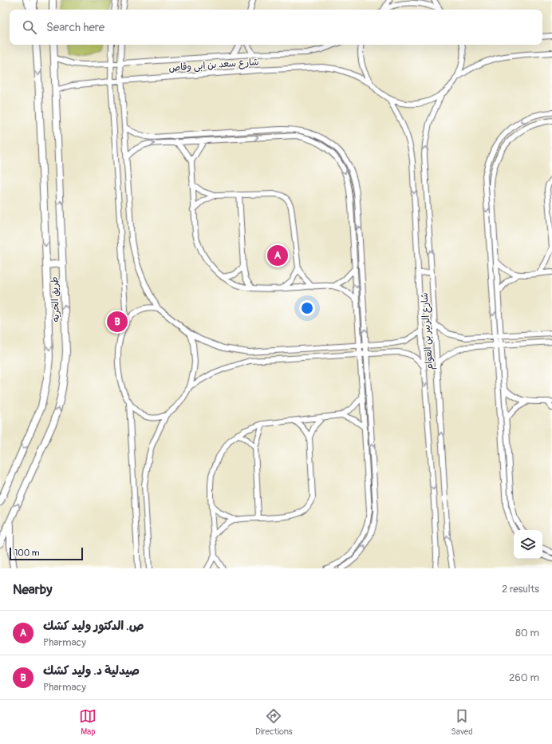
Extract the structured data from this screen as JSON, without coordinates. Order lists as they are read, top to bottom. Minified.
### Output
{"streets":{"main road":["طريق الحريه"],"street":["شارع سعد بن ابى وقاص","شارع الزبير بن العوام"]},"crossings":[["شارع سعد بن ابى وقاص","طريق الحريه"]],"scale_bar":"100 m","page":{"search":"Search here","pins":["A","B"],"scale":"100 m","heading":["Nearby","2 results"],"list":[{"mark":"A","name":"ص. الدكتور وليد كشك","note":"Pharmacy","value":"80 m"},{"mark":"B","name":"صيدلية د. وليد كشك","note":"Pharmacy","value":"260 m"}],"nav":["Map","Directions","Saved"]}}
